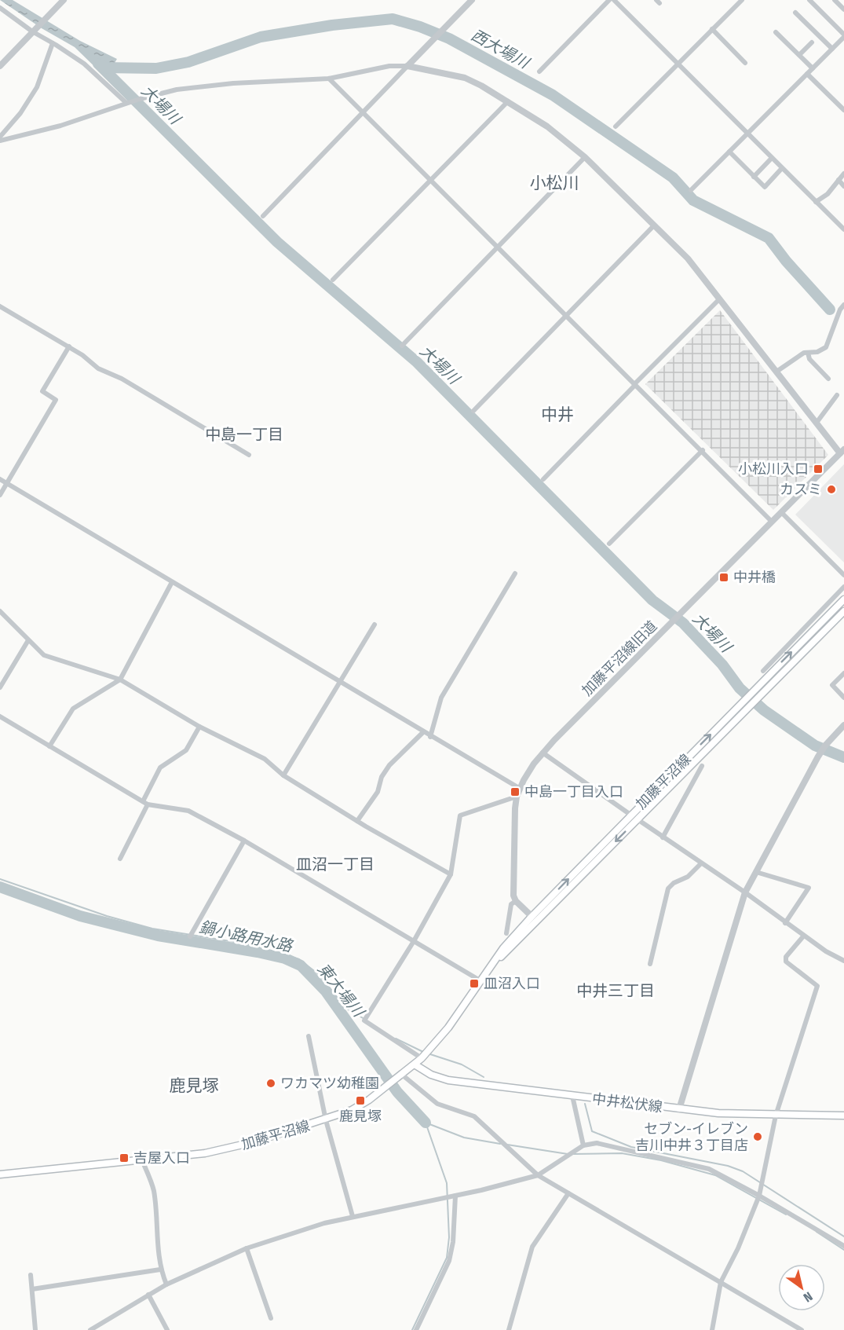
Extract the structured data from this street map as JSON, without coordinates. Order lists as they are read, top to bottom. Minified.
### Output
{"streets":{"main road":["加藤平沼線","中井松伏線"],"street":["加藤平沼線旧道"]},"crossings":[["加藤平沼線","中井松伏線"]],"districts":["小松川","中井","中島一丁目","皿沼一丁目","中井三丁目","鹿見塚"],"water":["西大場川","大場川","鍋小路用水路","東大場川"],"places":{"transit":["小松川入口","中井橋","中島一丁目入口","皿沼入口","鹿見塚","吉屋入口"],"other":["カスミ","ワカマツ幼稚園","セブン-イレブン 吉川中井３丁目店"]},"north":"bottom right"}
